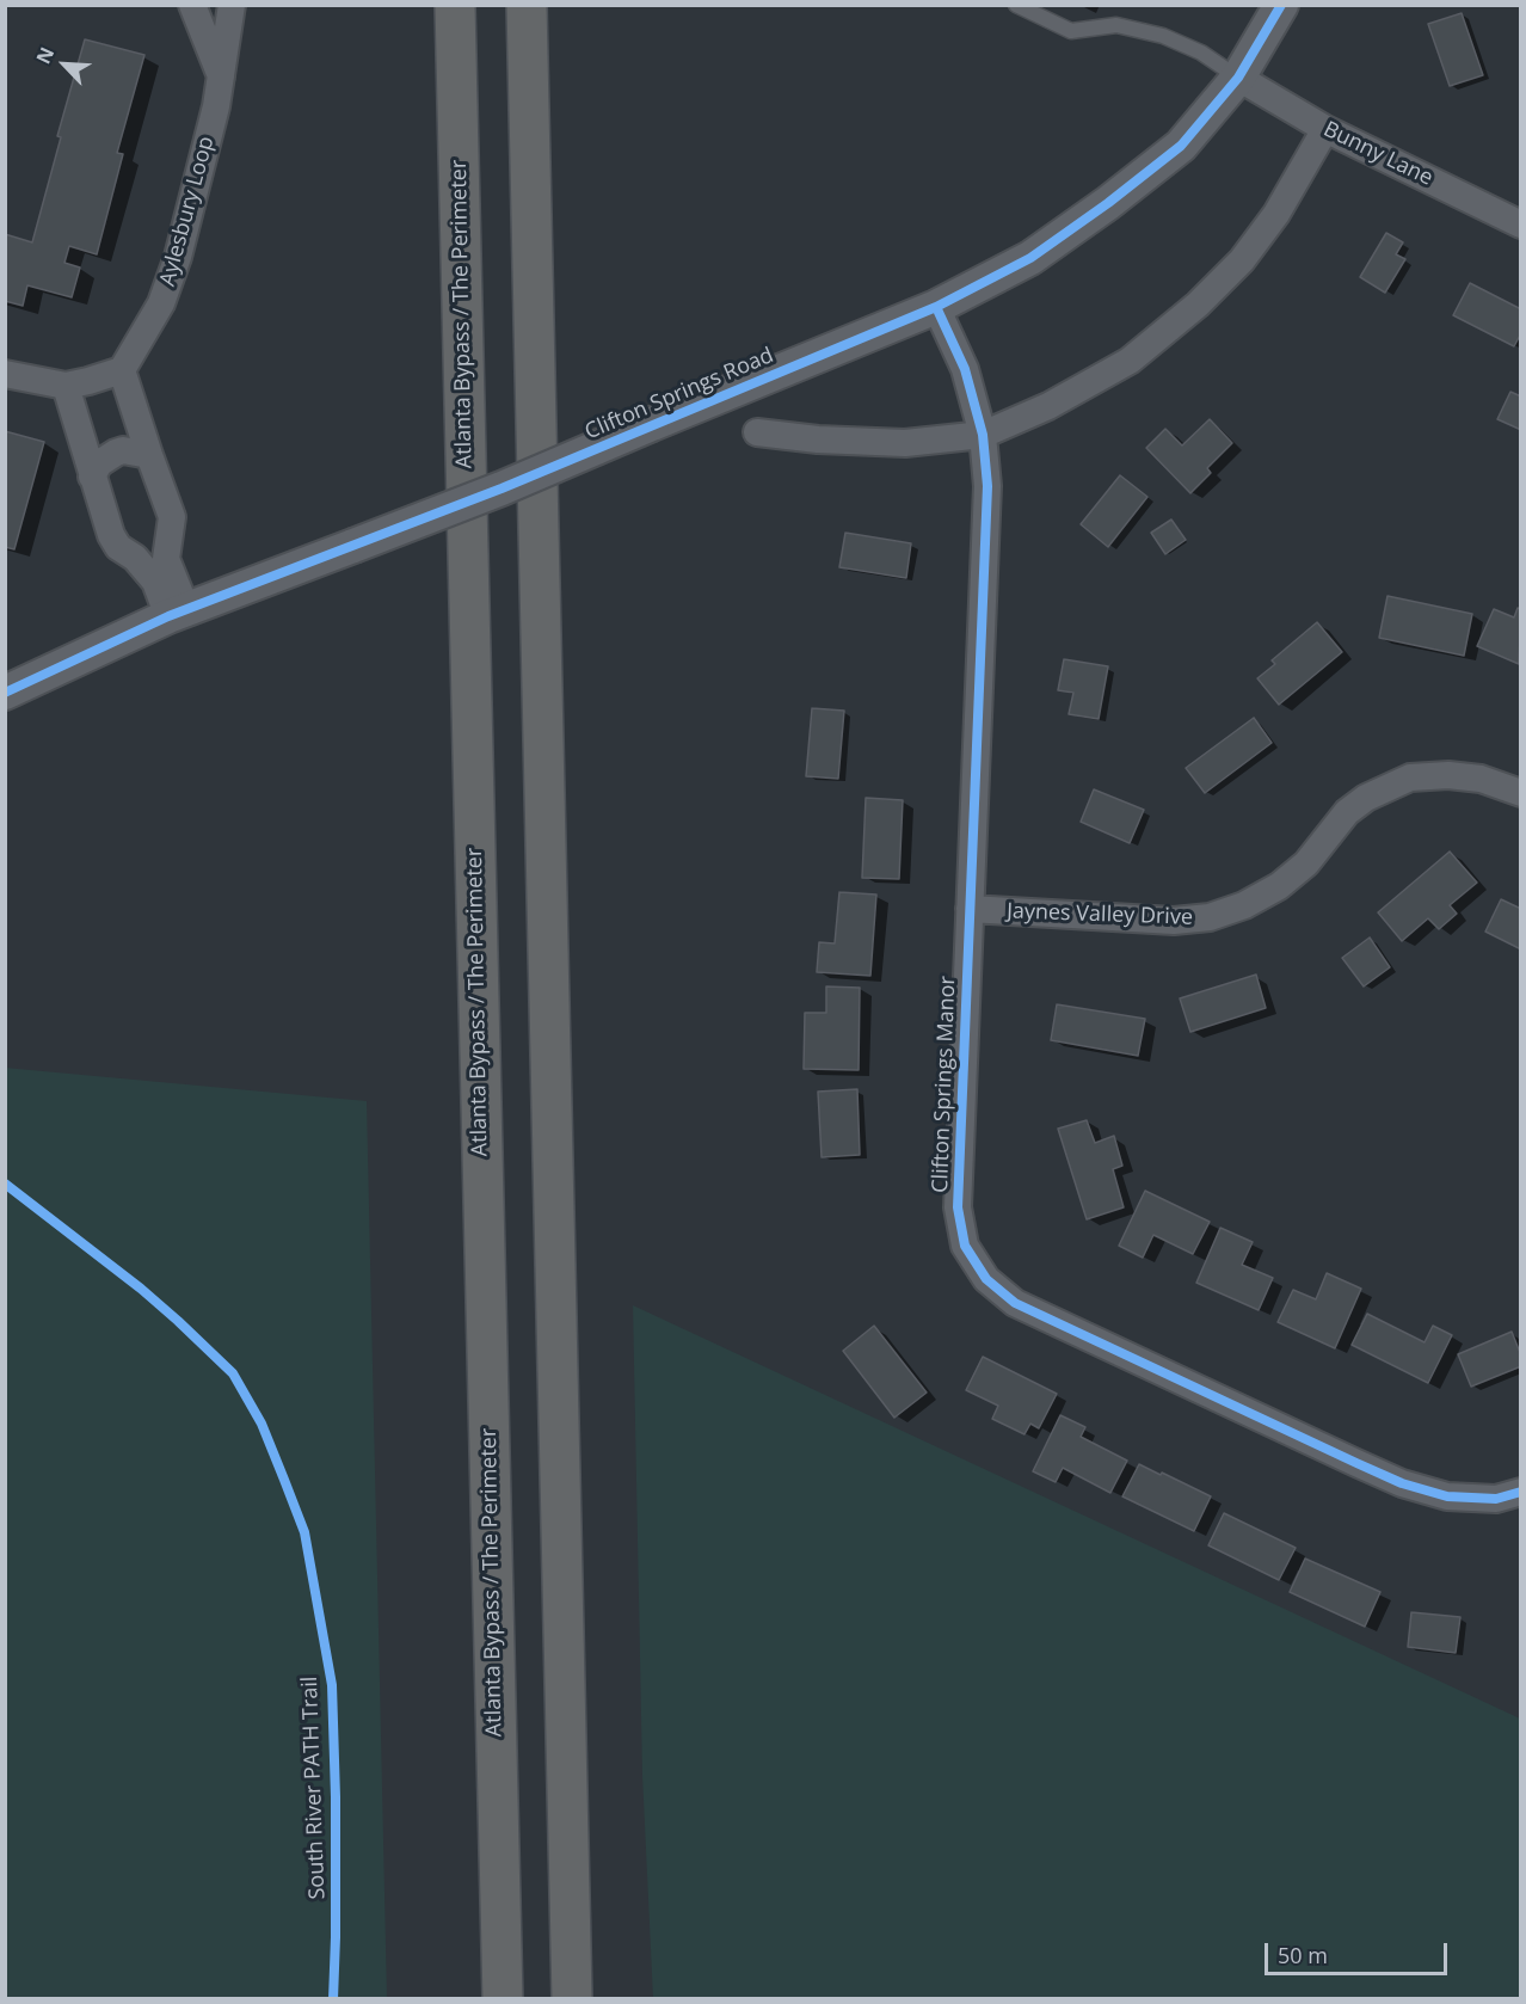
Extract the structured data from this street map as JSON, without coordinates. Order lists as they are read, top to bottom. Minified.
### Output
{"streets":{"highway":["Atlanta Bypass / The Perimeter"],"street":["Bunny Lane","Aylesbury Loop","Clifton Springs Road","Jaynes Valley Drive","Clifton Springs Manor"],"cycle path":["South River PATH Trail"]},"crossings":[["Bunny Lane","Clifton Springs Road"],["Clifton Springs Road","Clifton Springs Manor"],["Jaynes Valley Drive","Clifton Springs Manor"]],"scale_bar":"50 m","north":"top left"}
